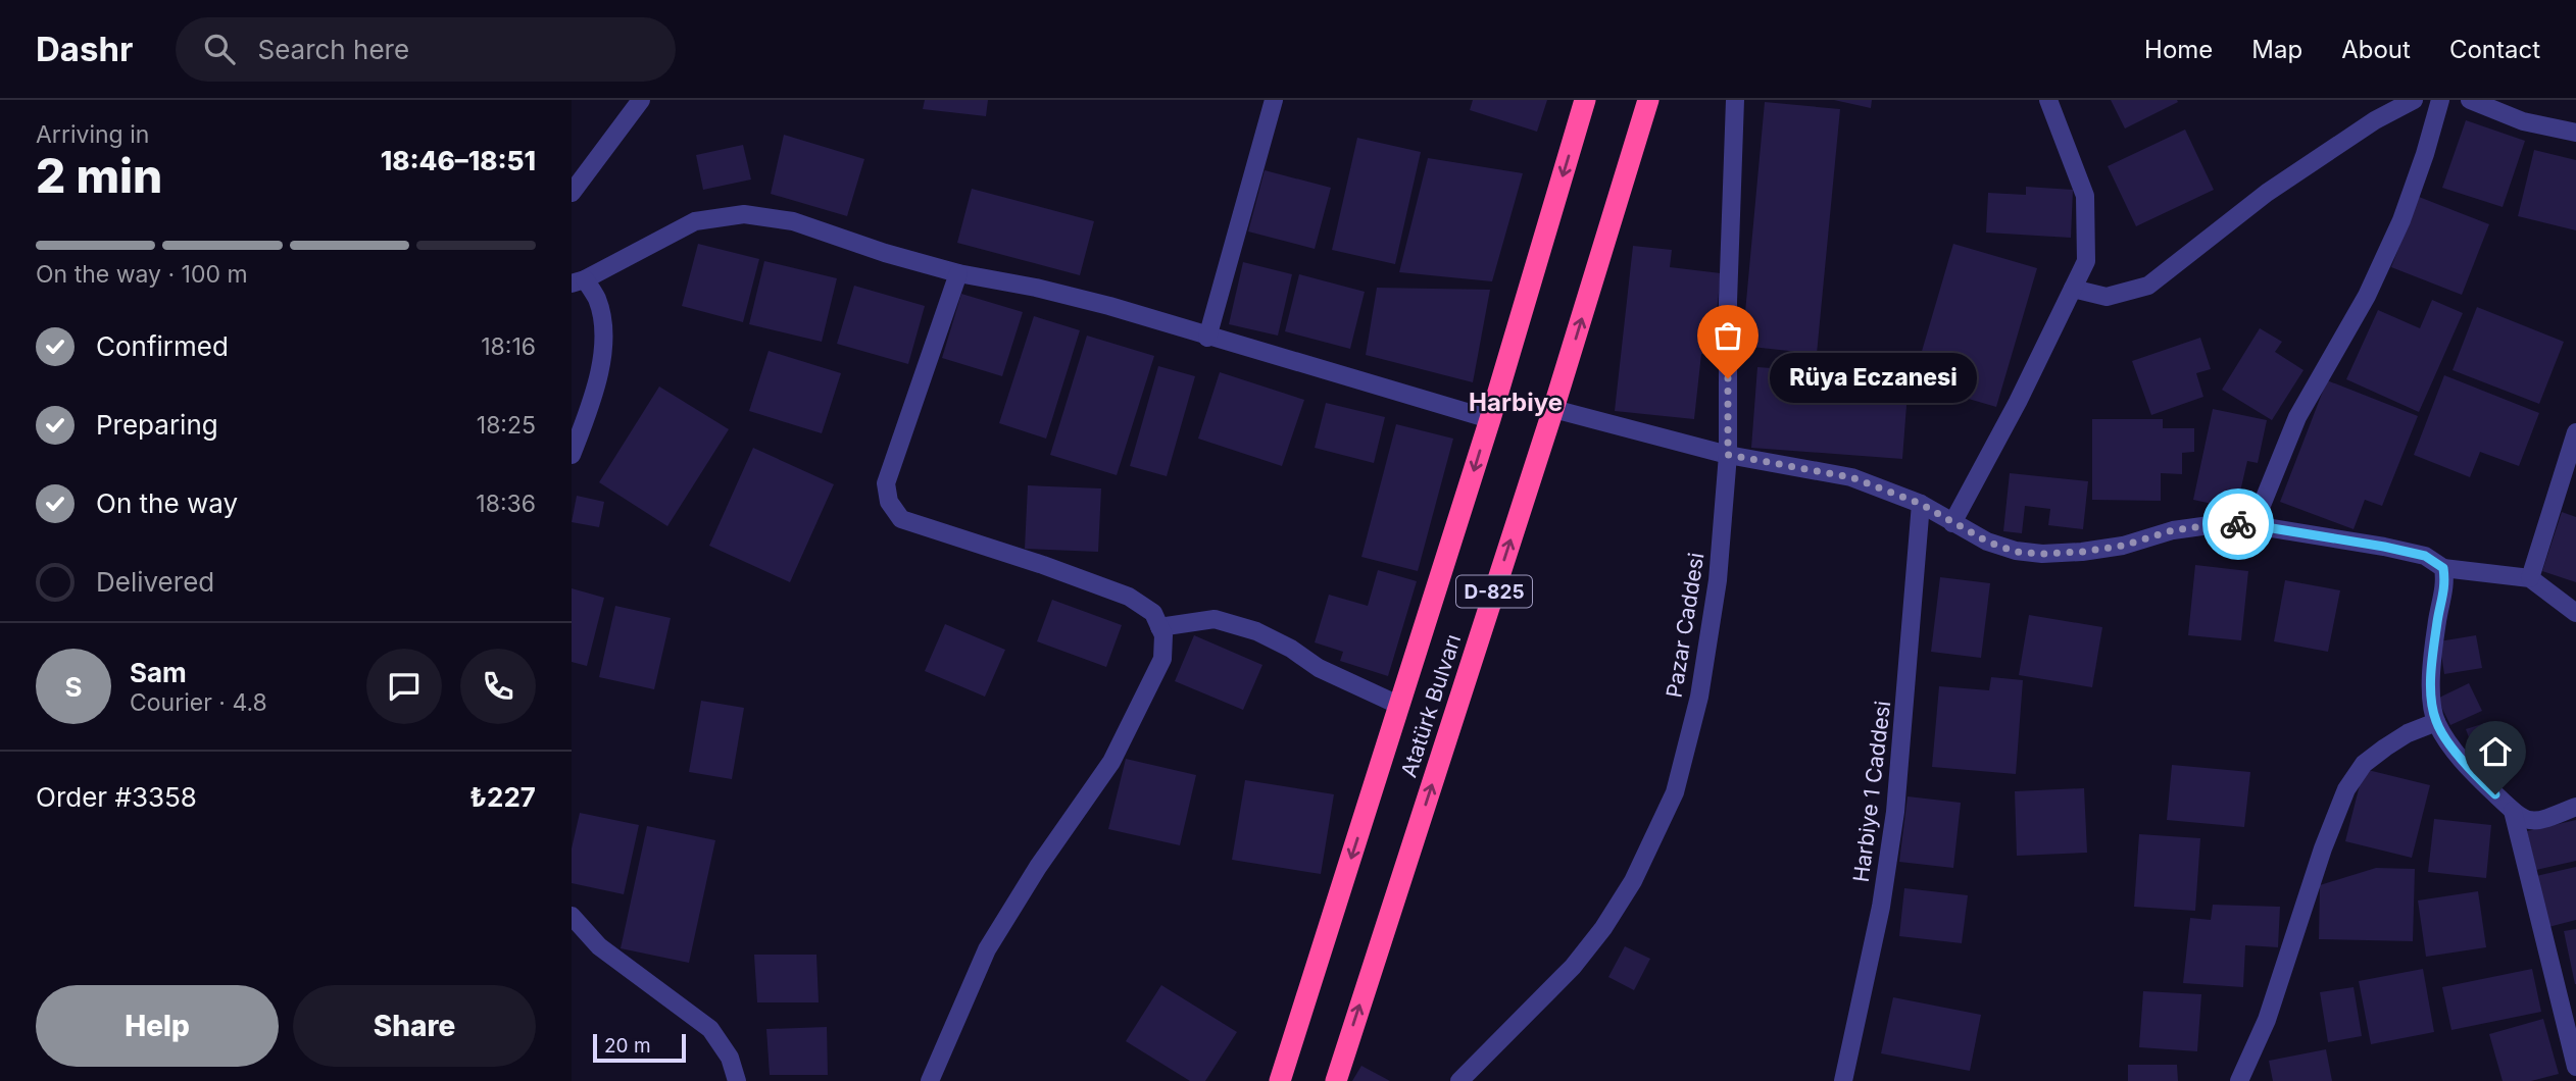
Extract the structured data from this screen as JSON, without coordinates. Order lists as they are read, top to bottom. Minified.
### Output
{"streets":{"highway":["D-825","Atatürk Bulvarı"],"street":["Pazar Caddesi","Harbiye 1 Caddesi"]},"districts":["Harbiye"],"places":["Rüya Eczanesi"],"scale_bar":"20 m","page":{"header":"Dashr","search":"Search here","nav":["Home","Map","About","Contact"],"heading":["2 min","Arriving in","18:46–18:51"],"panel":["Sam","Courier · 4.8","Order #3358","₺227"],"bar":"On the way · 100 m","list":[["Confirmed","18:16"],["Preparing","18:25"],["On the way","18:36"],"Delivered"],"bubble":"Rüya Eczanesi","round":"S","buttons":["Help","Share"],"scale":"20 m"}}
